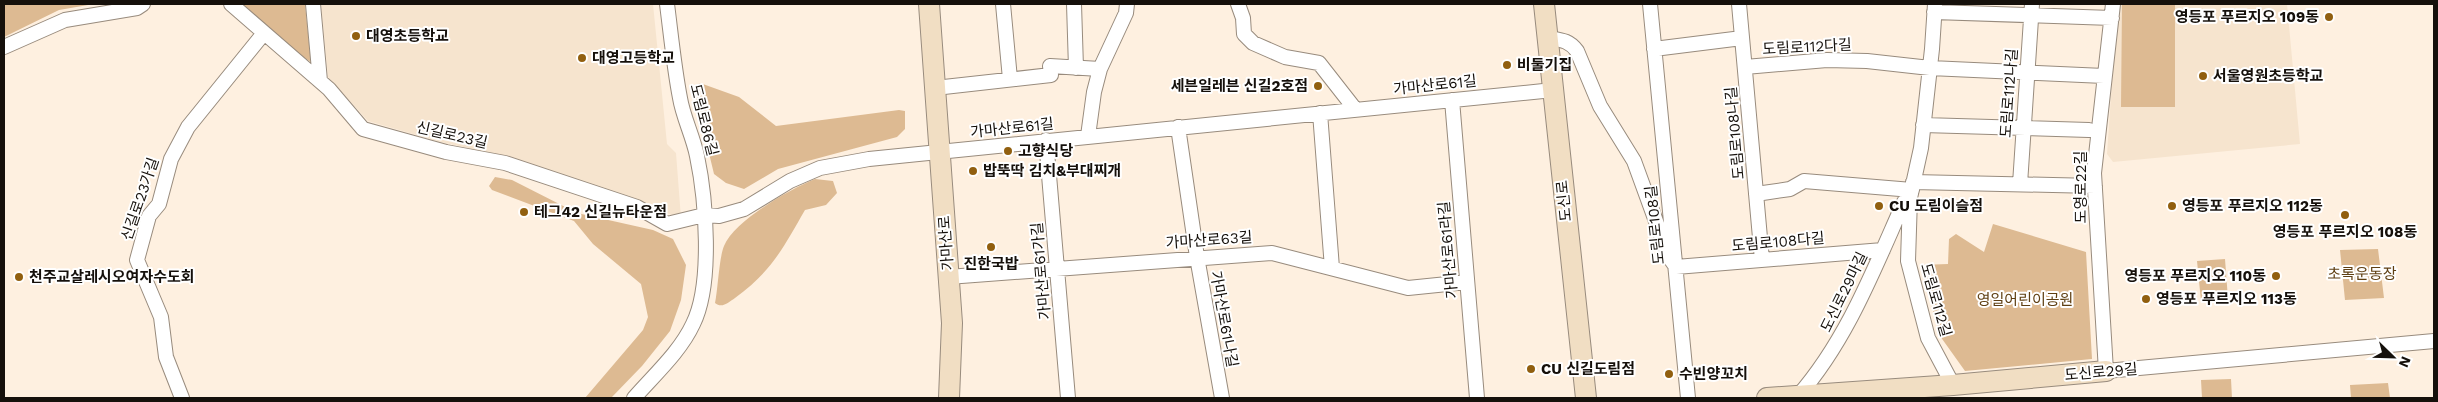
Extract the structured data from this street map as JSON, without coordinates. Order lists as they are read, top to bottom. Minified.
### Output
{"streets":{"main road":["도신로","가마산로","도신로29길"],"street":["도림로112다길","가마산로61길","도림로112나길","도림로86길","도림로108나길","신길로23길","도영로22길","신길로23가길","도림로108길","가마산로63길","도림로108다길","가마산로61라길","가마산로61가길","도신로29마길","도림로112길","가마산로61나길"]},"crossings":[["도림로112다길","도림로108나길"],["도림로112다길","도림로112길"],["가마산로61길","신길로23길"],["가마산로61길","도신로"],["가마산로61길","가마산로"],["가마산로61길","가마산로61라길"],["가마산로61길","가마산로61가길"],["가마산로61길","가마산로61나길"],["도림로112나길","도림로112길"],["도림로86길","신길로23길"],["도림로108나길","도림로108다길"],["신길로23길","신길로23가길"],["신길로23길","가마산로"],["도영로22길","도림로112길"],["도영로22길","도신로29길"],["도림로108길","도림로108다길"],["가마산로63길","가마산로"],["가마산로63길","가마산로61라길"],["가마산로63길","가마산로61가길"],["가마산로63길","가마산로61나길"],["도림로108다길","도신로29마길"],["도신로29마길","도림로112길"],["도신로29마길","도신로29길"],["도림로112길","도신로29길"]],"parks":["초록운동장","영일어린이공원"],"places":["영등포 푸르지오 109동","대영초등학교","대영고등학교","비둘기집","서울영원초등학교","세븐일레븐 신길2호점","고향식당","밥뚝딱 김치&부대찌개","CU 도림이슬점","영등포 푸르지오 112동","테그42 신길뉴타운점","영등포 푸르지오 108동","진한국밥","영등포 푸르지오 110동","천주교살레시오여자수도회","영등포 푸르지오 113동","CU 신길도림점","수빈양꼬치"],"north":"bottom right"}
